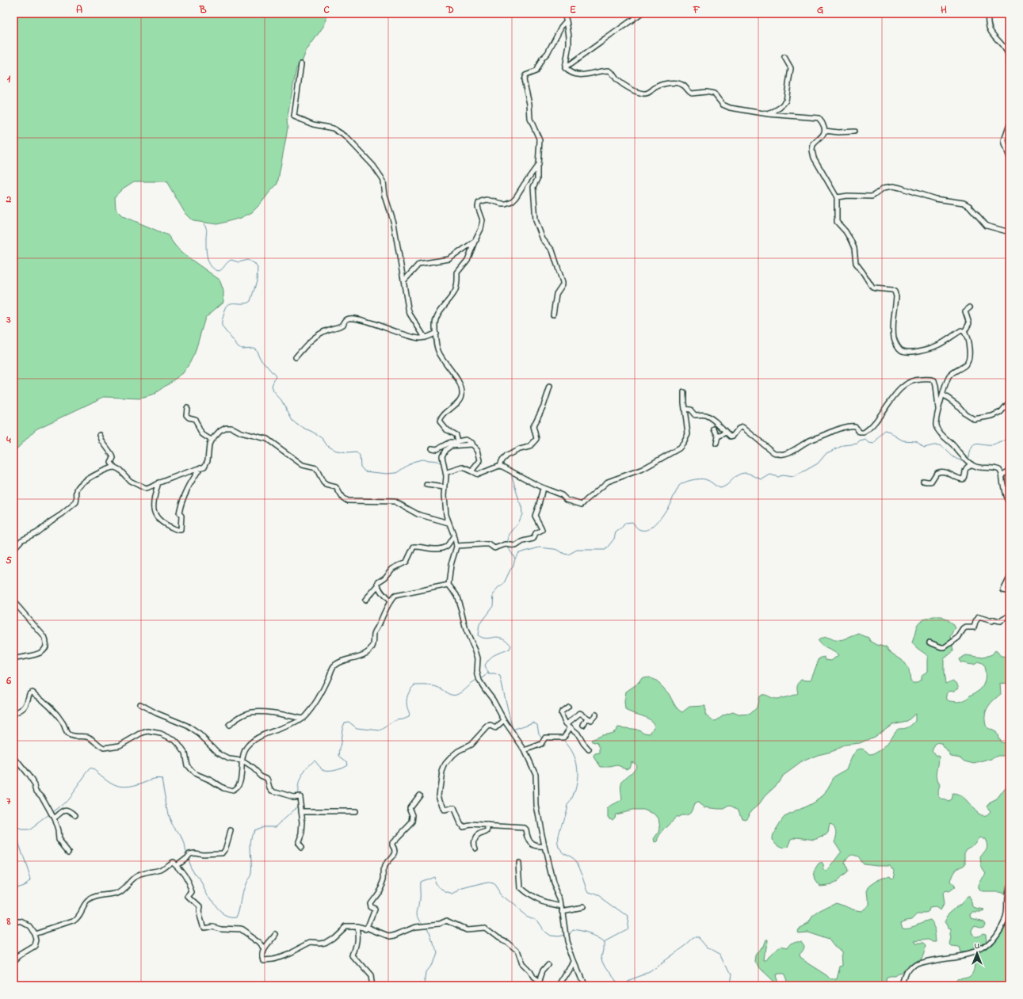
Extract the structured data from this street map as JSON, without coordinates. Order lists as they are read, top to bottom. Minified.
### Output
{"north":"top","grid":{"columns":["A","B","C","D","E","F","G","H"],"rows":["1","2","3","4","5","6","7","8"]}}
